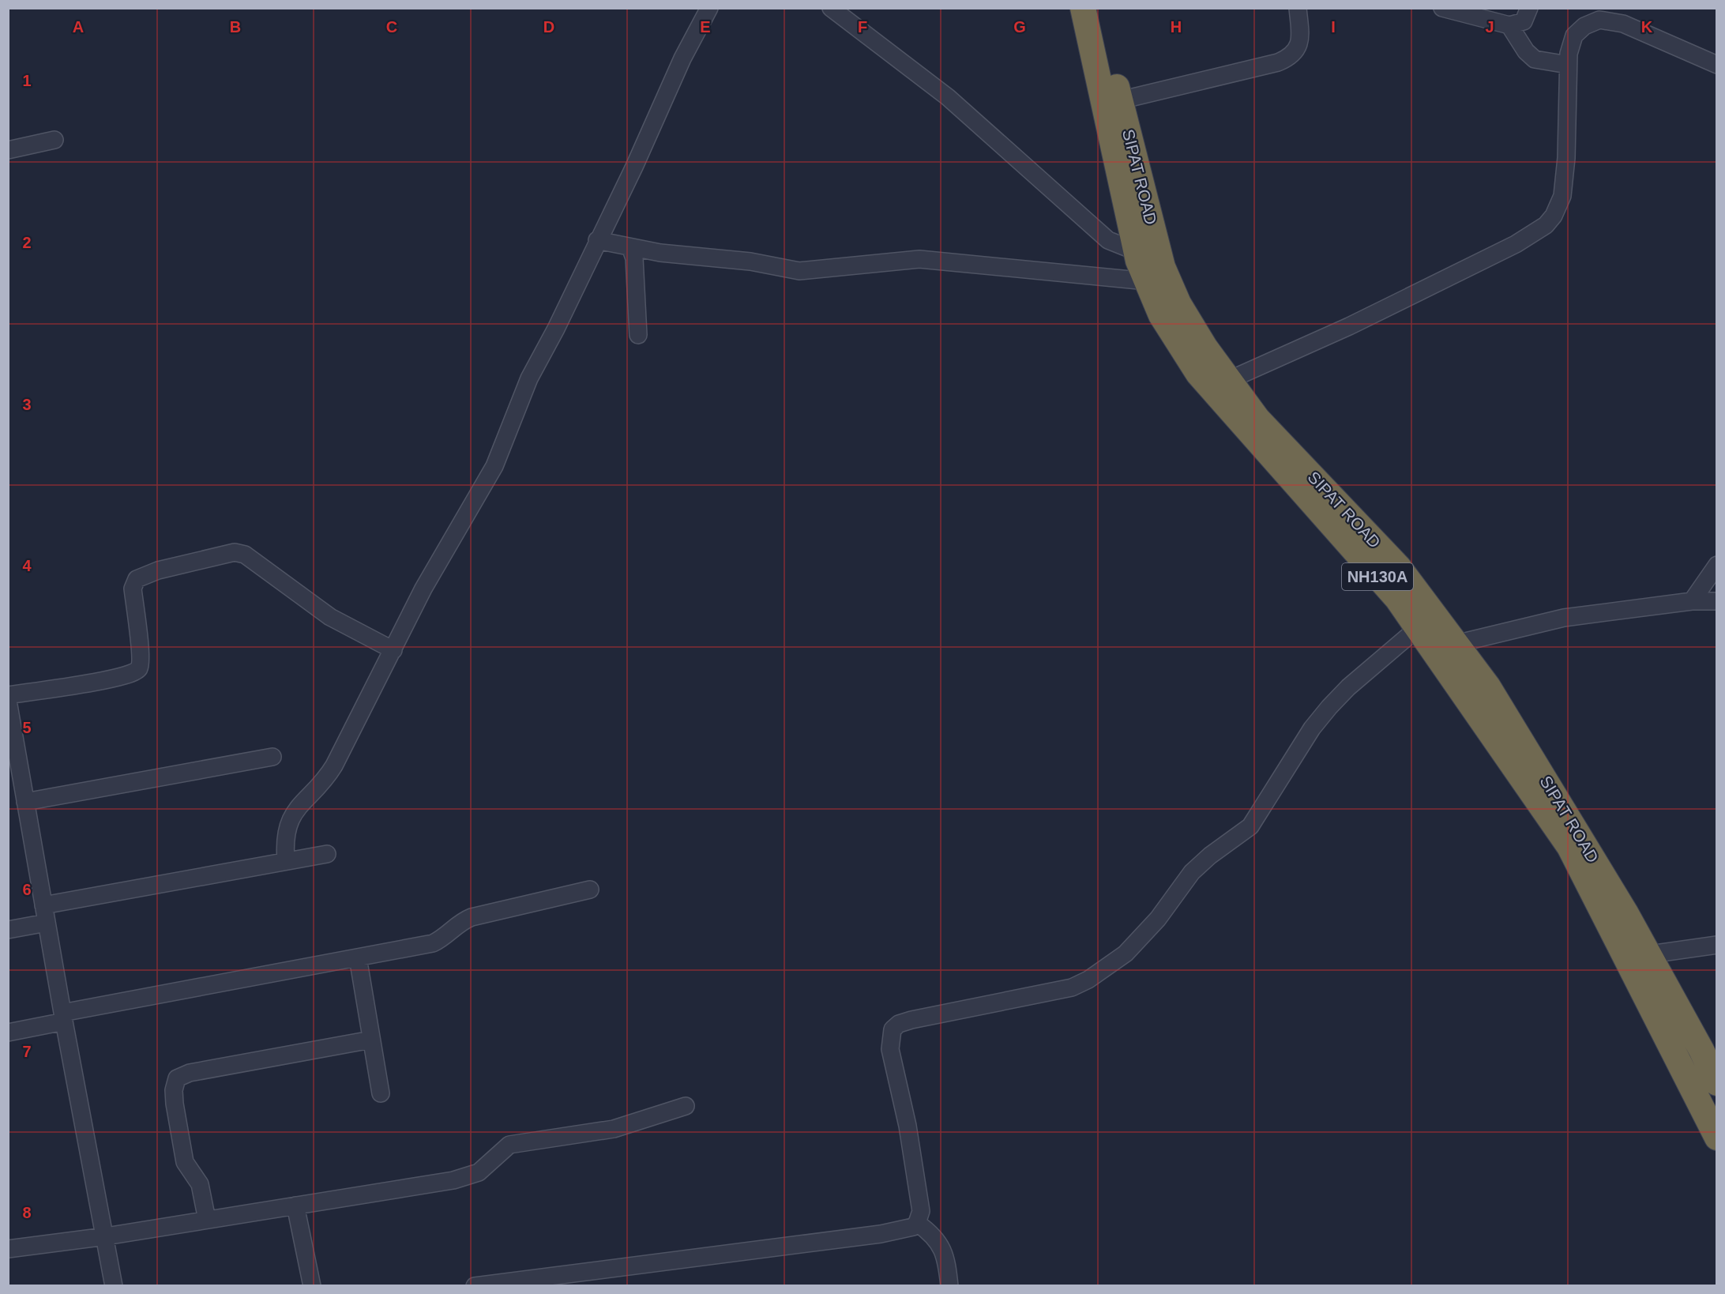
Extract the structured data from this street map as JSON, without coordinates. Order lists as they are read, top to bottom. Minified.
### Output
{"streets":{"highway":["SIPAT ROAD","NH130A"]},"grid":{"columns":["A","B","C","D","E","F","G","H","I","J","K"],"rows":["1","2","3","4","5","6","7","8"]}}
